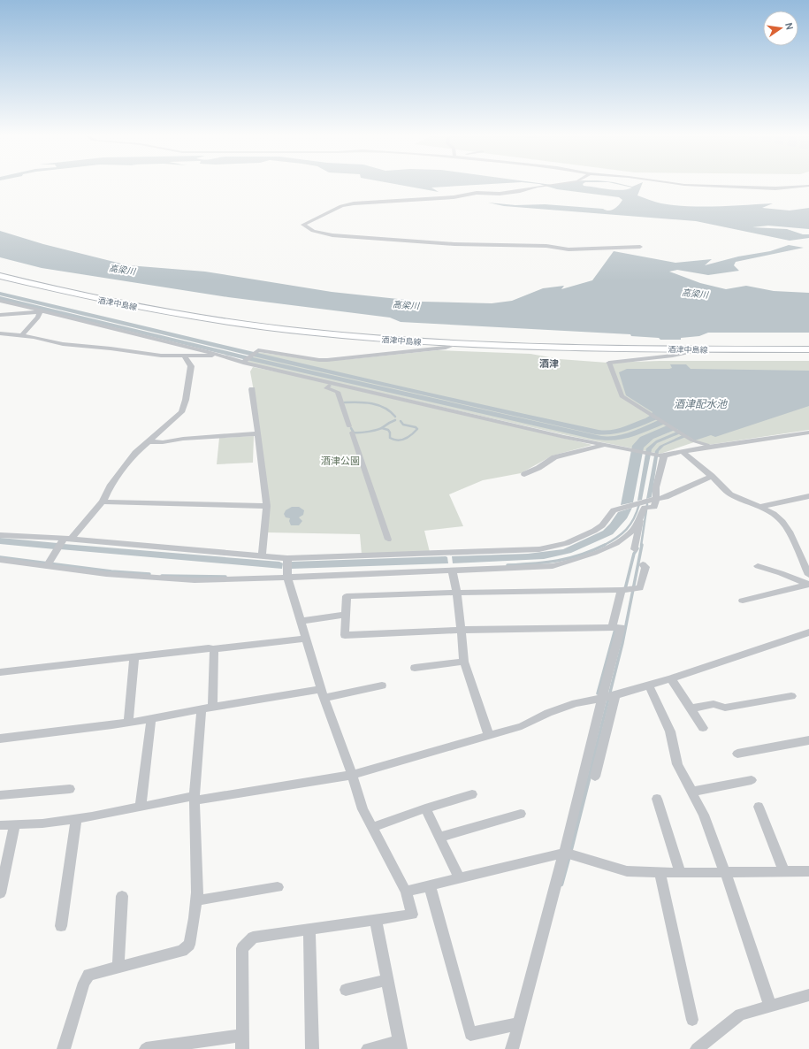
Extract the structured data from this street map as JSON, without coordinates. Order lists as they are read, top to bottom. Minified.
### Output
{"streets":{"main road":["酒津中島線"]},"districts":["酒津"],"water":["高梁川","酒津配水池"],"parks":["酒津公園"],"north":"right"}
